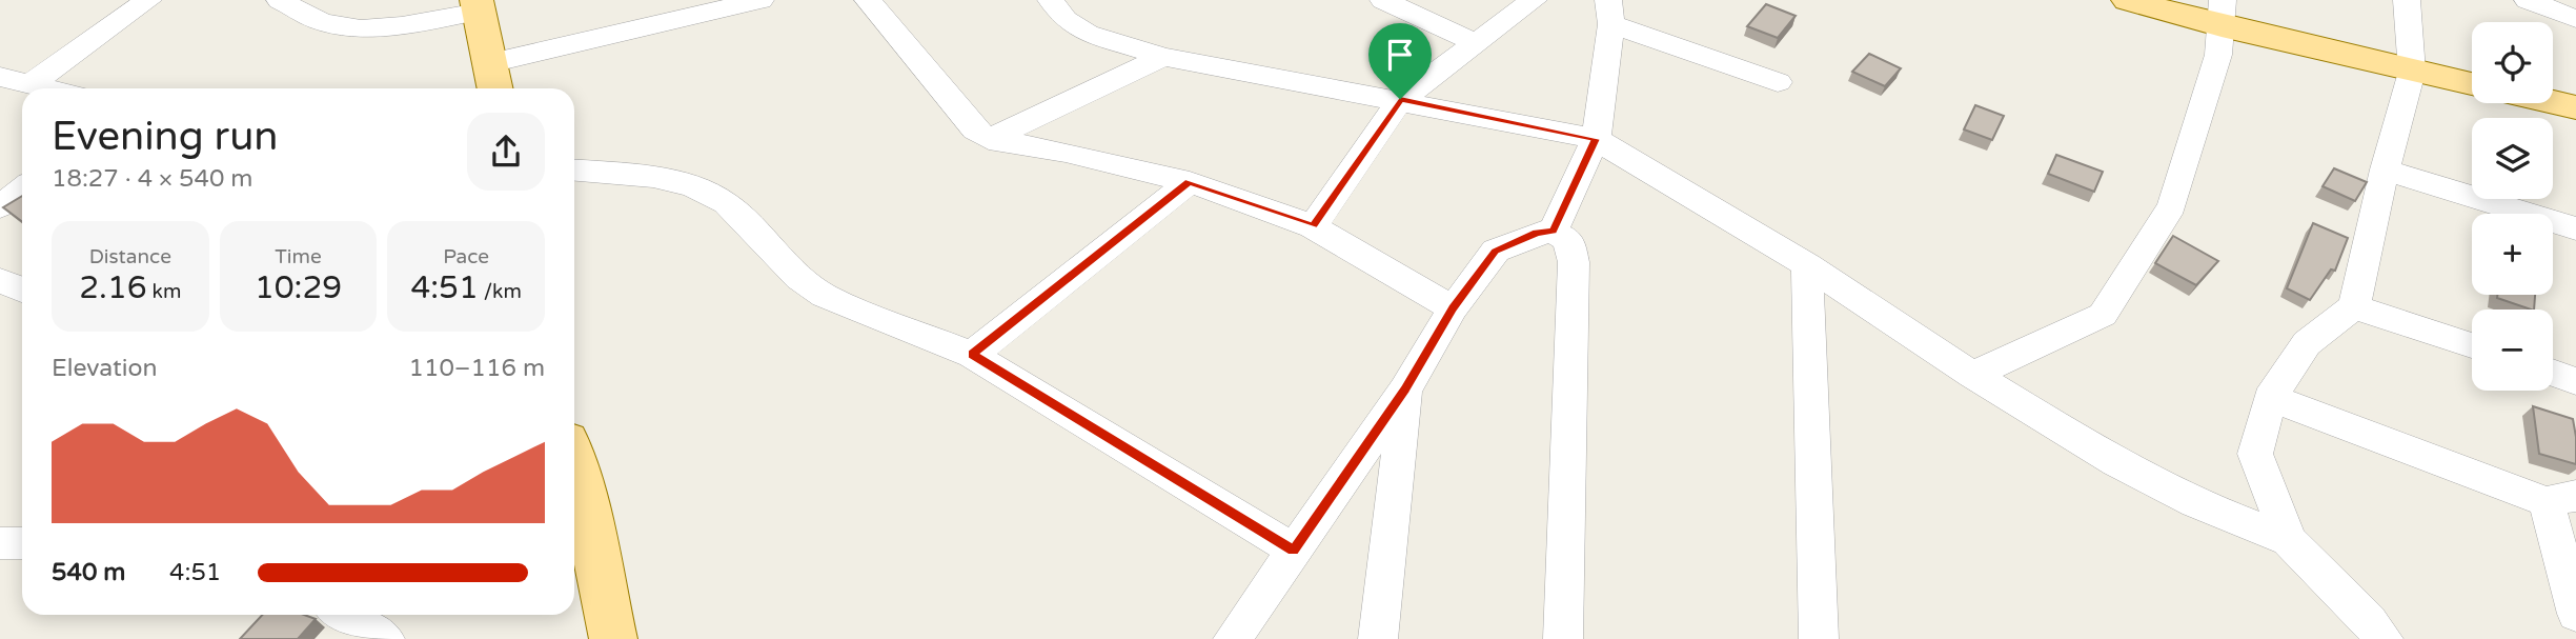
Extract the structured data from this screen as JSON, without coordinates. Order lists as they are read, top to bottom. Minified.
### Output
{"page":{"map_buttons":["+","−"],"heading":["Evening run","18:27 · 4 × 540 m"],"stats":[["Distance","2.16 km"],["Time","10:29"],["Pace","4:51 /km"]],"chart":["Elevation","110–116 m"],"list":[{"name":"540 m","note":"4:51"}]}}
